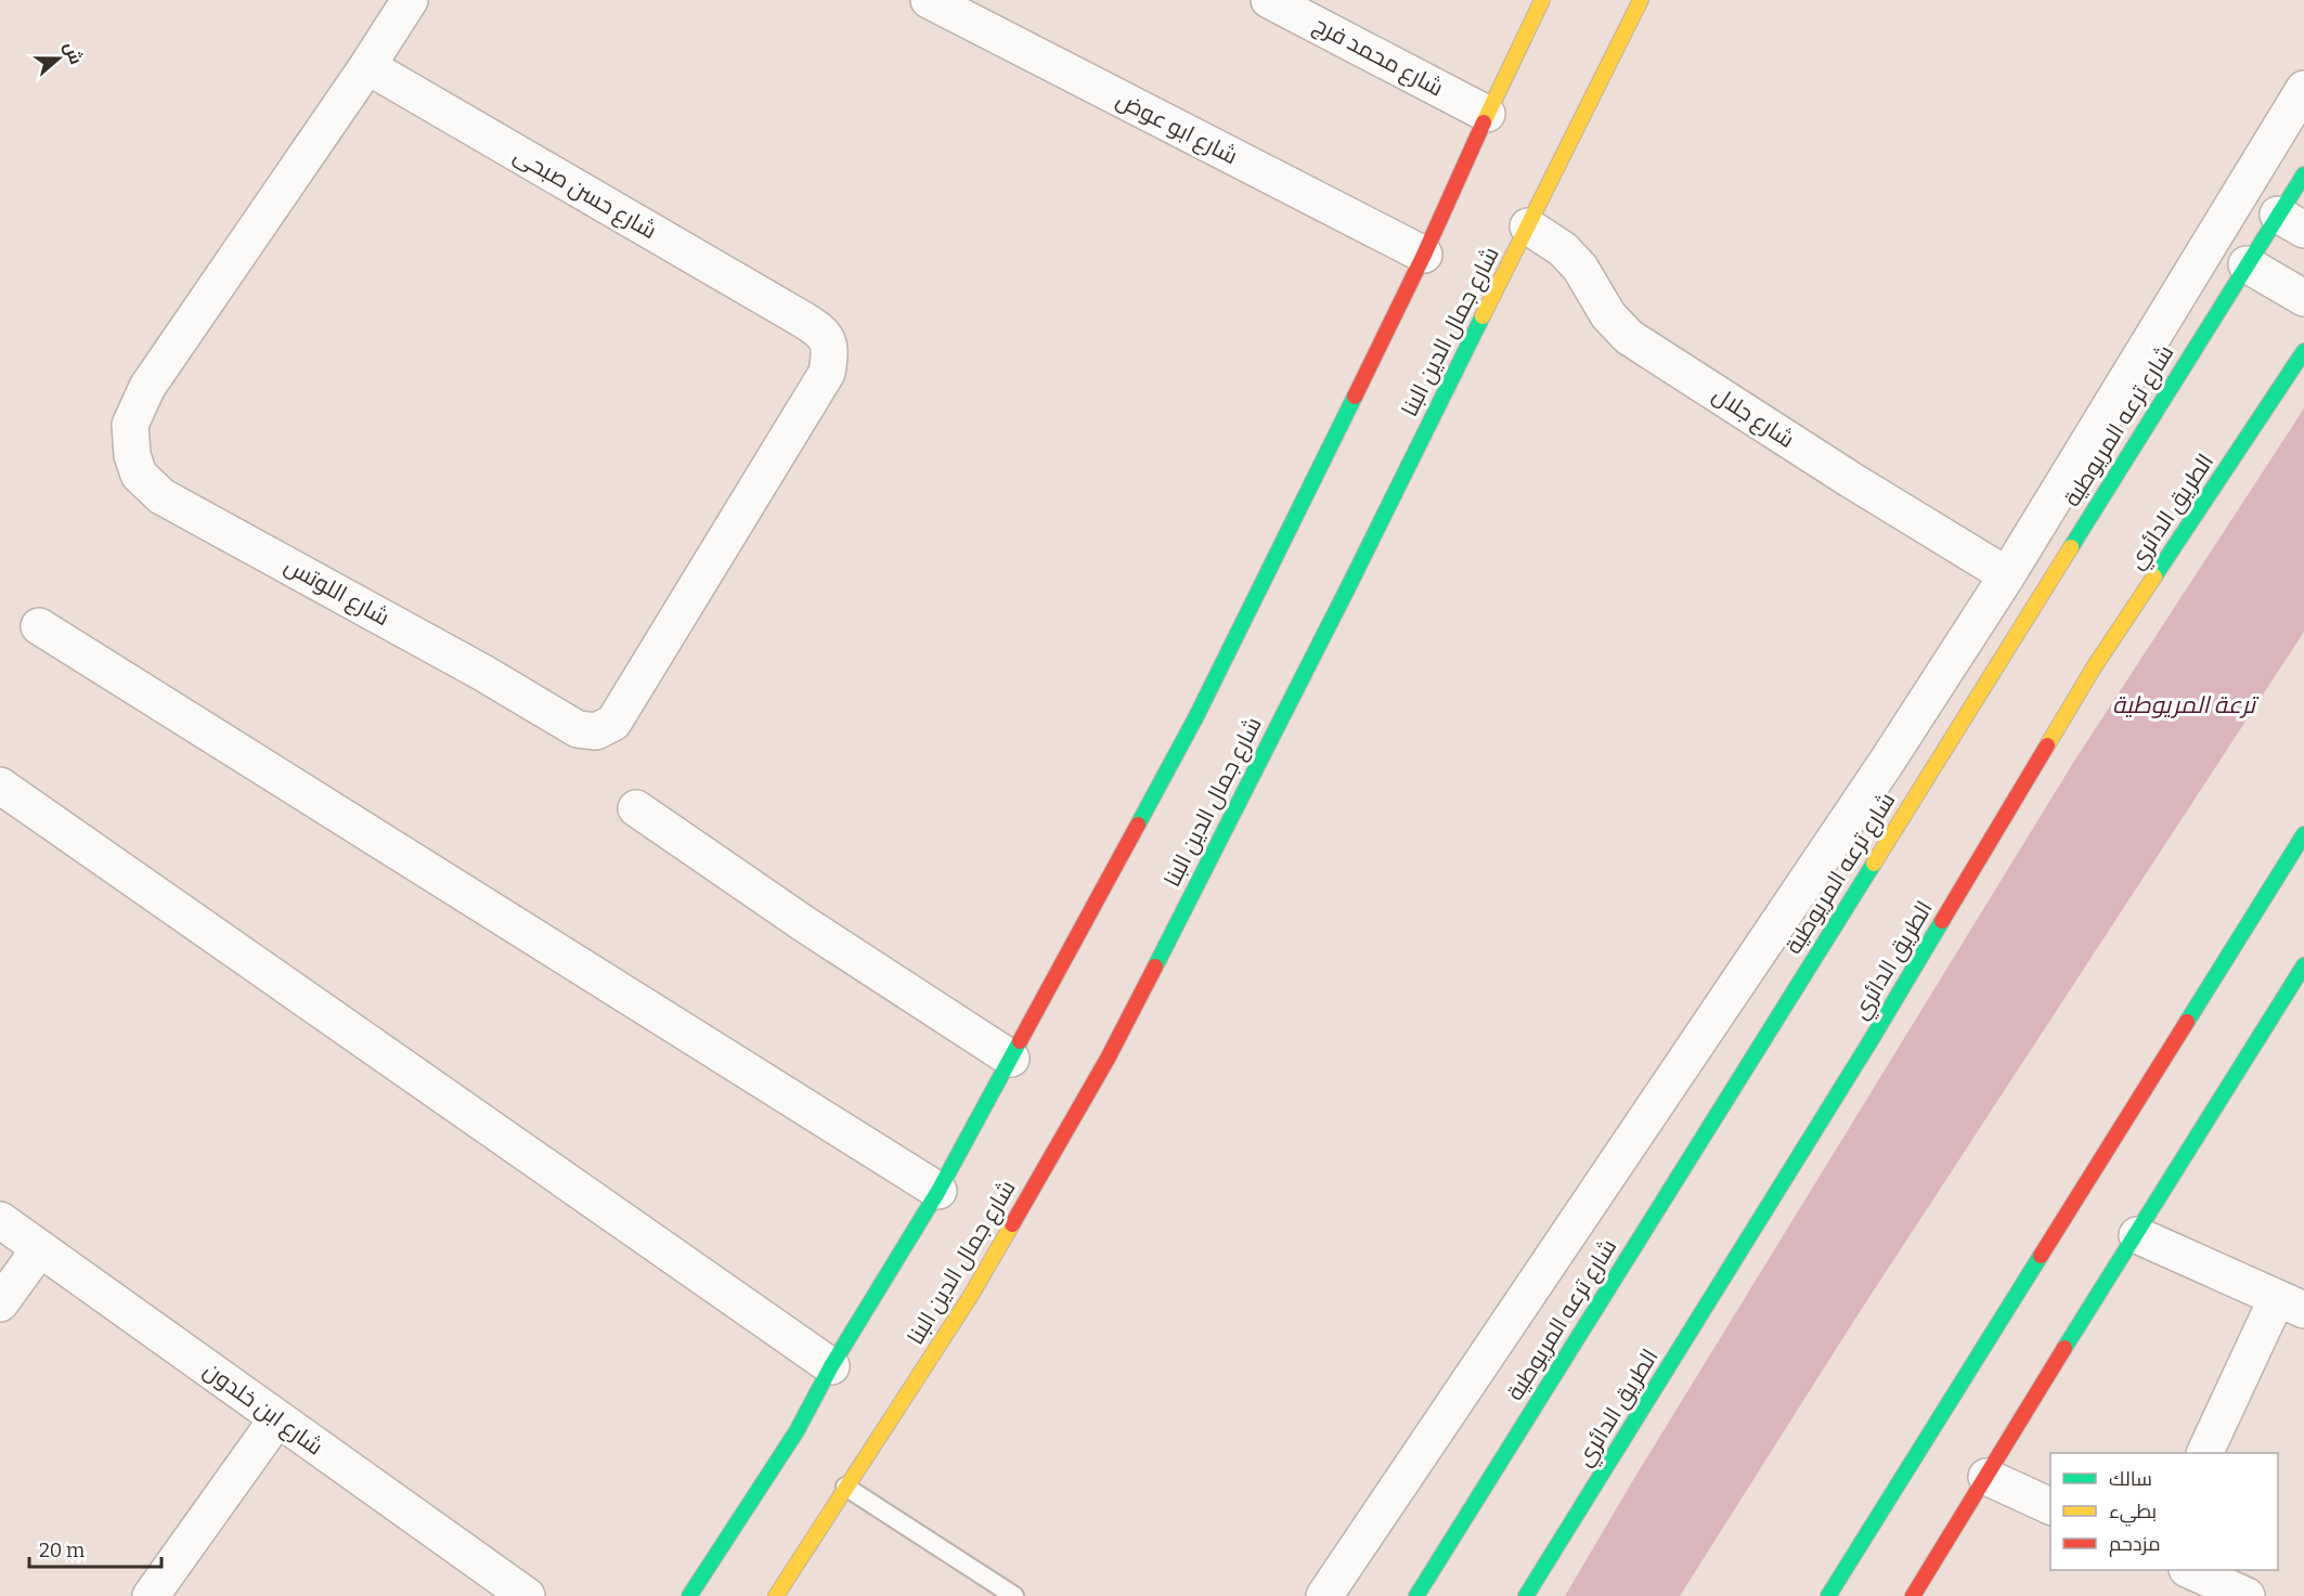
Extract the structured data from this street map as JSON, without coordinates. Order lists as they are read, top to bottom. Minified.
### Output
{"streets":{"main road":["شارع جمال الدين البنا","شارع ترعه المريوطية","الطريق الدائري"],"street":["شارع محمد فرج","شارع ابو عوض","شارع حسن صبحى","شارع جلال","شارع اللوتس","شارع ابن خلدون"]},"crossings":[["شارع حسن صبحى","شارع اللوتس"],["شارع جمال الدين البنا","شارع جلال"]],"water":["ترعة المريوطية"],"legend":["سالك","بطيء","مزدحم"],"scale_bar":"20 m","north":"right"}
